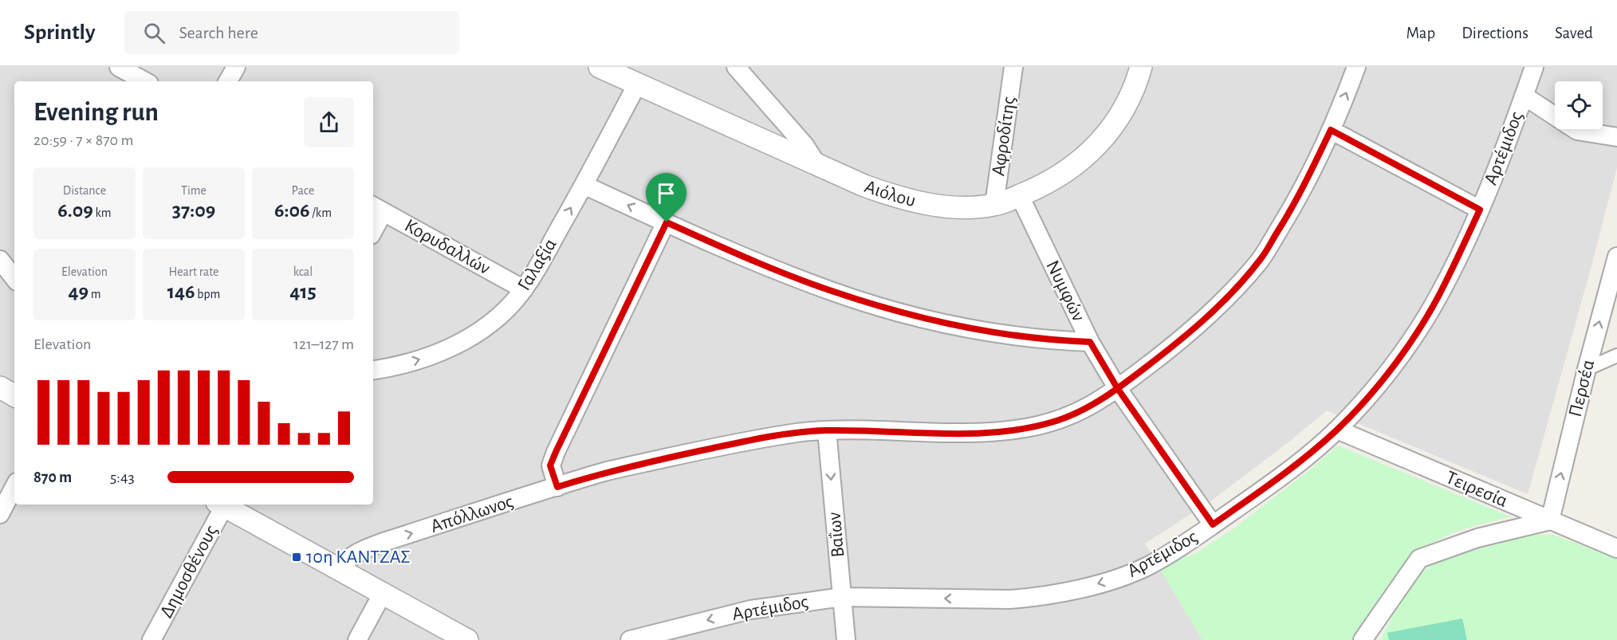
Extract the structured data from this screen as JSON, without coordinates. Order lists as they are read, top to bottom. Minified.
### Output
{"streets":{"street":["Αφροδίτης","Αρτέμιδος","Αιόλου","Κορυδαλλών","Γαλαξία","Νυμφών","Περσέα","Tειρεσία","Απόλλωνος","Βαΐων","Δημοσθένους"]},"crossings":[["Αφροδίτης","Αιόλου"],["Αρτέμιδος","Νυμφών"],["Αρτέμιδος","Tειρεσία"],["Αρτέμιδος","Βαΐων"],["Αιόλου","Γαλαξία"],["Αιόλου","Νυμφών"],["Κορυδαλλών","Γαλαξία"],["Νυμφών","Απόλλωνος"],["Περσέα","Tειρεσία"],["Απόλλωνος","Βαΐων"]],"one_way":["Αρτέμιδος","Γαλαξία","Περσέα","Βαΐων"],"places":{"transit":["10η ΚΑΝΤΖΑΣ"]},"page":{"header":"Sprintly","search":"Search here","nav":["Map","Directions","Saved"],"heading":["Evening run","20:59 · 7 × 870 m"],"stats":[["Distance","6.09 km"],["Time","37:09"],["Pace","6:06 /km"],["Elevation","49 m"],["Heart rate","146 bpm"],["kcal","415"]],"chart":["Elevation","121–127 m"],"list":[{"name":"870 m","note":"5:43"}]}}
